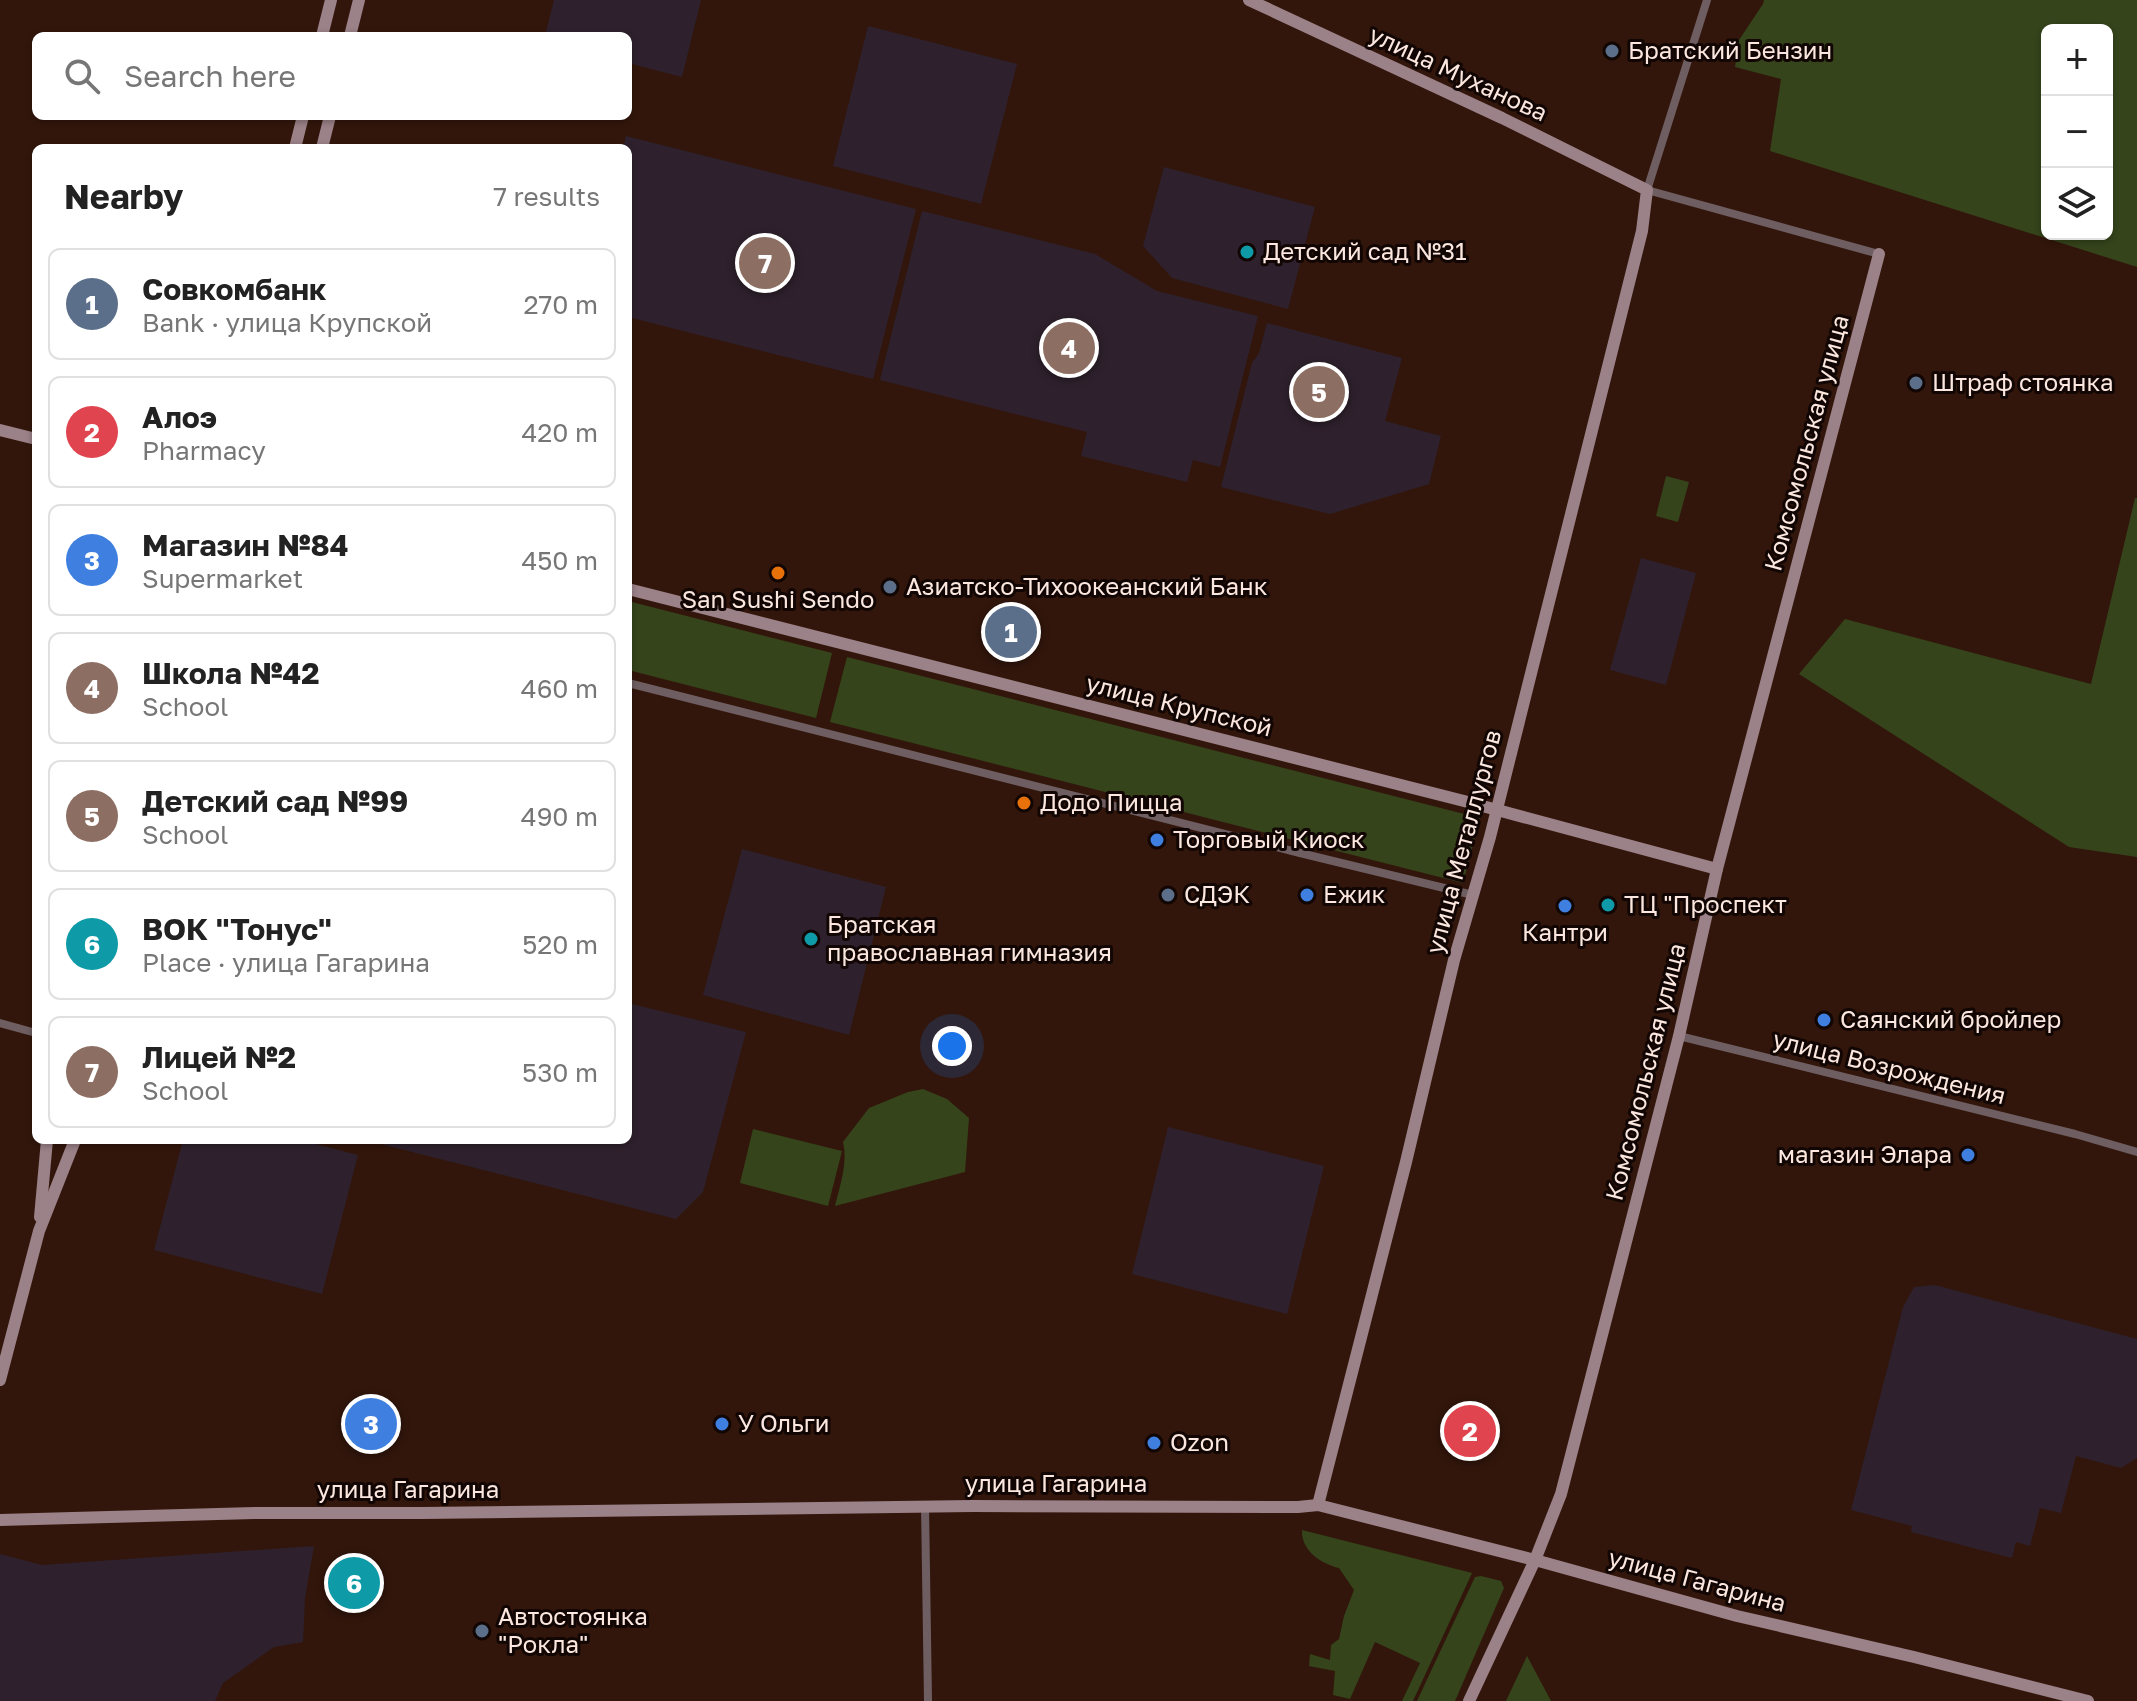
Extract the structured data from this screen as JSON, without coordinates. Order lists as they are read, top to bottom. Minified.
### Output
{"streets":{"street":["улица Муханова","Комсомольская улица","улица Крупской","улица Металлургов","улица Возрождения","улица Гагарина"]},"crossings":[["улица Муханова","улица Металлургов"],["Комсомольская улица","улица Крупской"],["Комсомольская улица","улица Возрождения"],["Комсомольская улица","улица Гагарина"],["улица Крупской","улица Металлургов"],["улица Металлургов","улица Гагарина"]],"places":["Братский Бензин","Детский сад №31","Штраф стоянка","San Sushi Sendo","Азиатско-Тихоокеанский Банк","Додо Пицца","Торговый Киоск","СДЭК","Ежик","ТЦ \"Проспект","Кантри","Братская православная гимназия","Саянский бройлер","магазин Элара","У Ольги","Ozon","Автостоянка \"Рокла\""],"page":{"map_buttons":["+","−"],"search":"Search here","heading":["Nearby","7 results"],"pins":["7","4","5","1","3","2","6"],"list":[{"mark":"1","name":"Совкомбанк","note":"Bank · улица Крупской","value":"270 m"},{"mark":"2","name":"Алоэ","note":"Pharmacy","value":"420 m"},{"mark":"3","name":"Магазин №84","note":"Supermarket","value":"450 m"},{"mark":"4","name":"Школа №42","note":"School","value":"460 m"},{"mark":"5","name":"Детский сад №99","note":"School","value":"490 m"},{"mark":"6","name":"ВОК \"Тонус\"","note":"Place · улица Гагарина","value":"520 m"},{"mark":"7","name":"Лицей №2","note":"School","value":"530 m"}]}}
